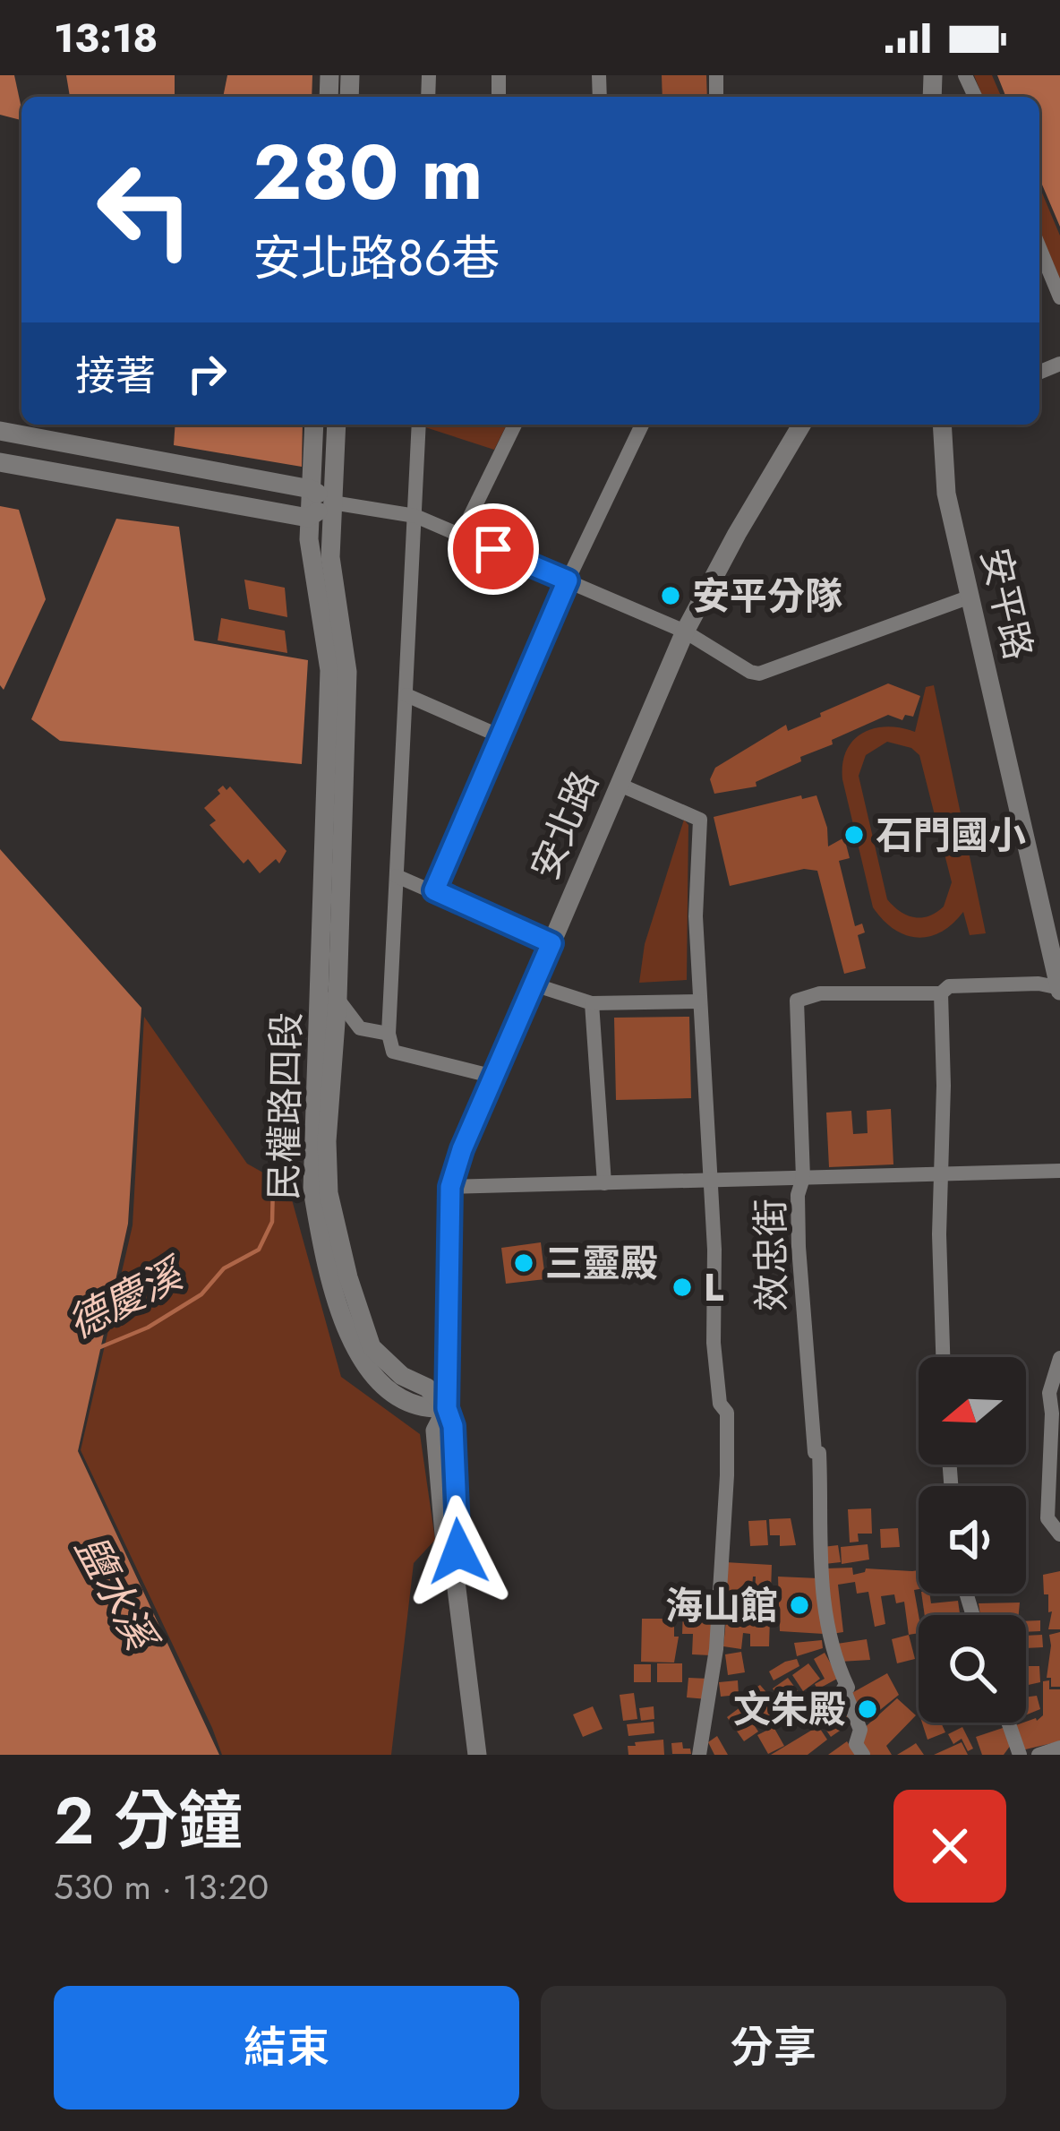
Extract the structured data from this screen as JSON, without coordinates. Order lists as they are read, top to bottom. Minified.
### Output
{"streets":{"street":["安平路","安北路","民權路四段","效忠街"]},"crossings":[["安平路","效忠街"],["安北路","民權路四段"]],"water":["德慶溪","鹽水溪"],"places":["安平分隊","石門國小","三靈殿","L","海山館","文朱殿"],"north":"left","page":{"status":"13:18","turn":["280 m","安北路86巷"],"then":"接著","heading":["2 分鐘","530 m · 13:20"],"buttons":["結束","分享"]}}
